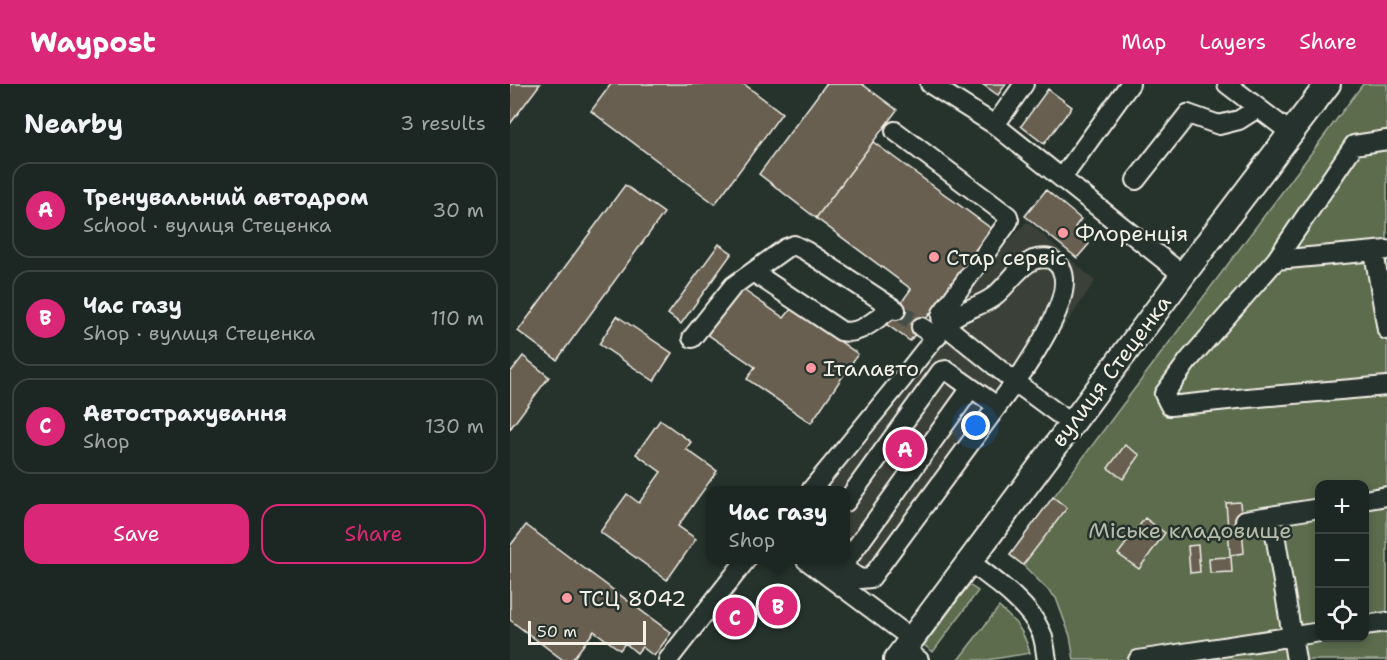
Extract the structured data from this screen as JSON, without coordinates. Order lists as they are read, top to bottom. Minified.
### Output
{"streets":{"main road":["вулиця Стеценка"]},"parks":["Міське кладовище"],"places":["Флоренція","Стар сервіс","Італавто","ТСЦ 8042"],"scale_bar":"50 m","page":{"header":"Waypost","nav":["Map","Layers","Share"],"heading":["Nearby","3 results"],"list":[{"mark":"A","name":"Тренувальний автодром","note":"School · вулиця Стеценка","value":"30 m"},{"mark":"B","name":"Час газу","note":"Shop · вулиця Стеценка","value":"110 m"},{"mark":"C","name":"Автострахування","note":"Shop","value":"130 m"}],"pins":["A","B","C"],"map_buttons":["+","−"],"buttons":["Save","Share"],"popup":["Час газу","Shop"],"scale":"50 m"}}
